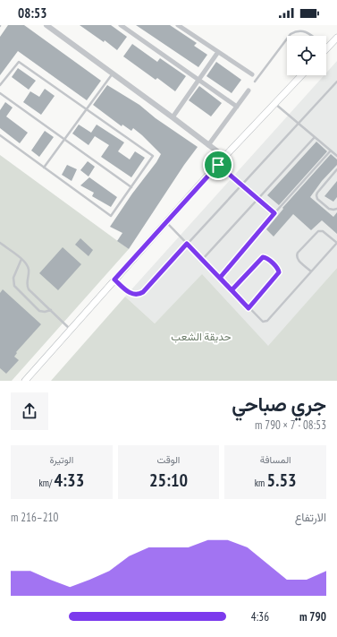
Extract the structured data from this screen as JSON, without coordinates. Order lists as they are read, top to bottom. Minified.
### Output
{"parks":["حديقة الشعب"],"page":{"status":"08:53","heading":["جري صباحي","08:53 · 7 × 790 m"],"stats":[["المسافة","5.53 km"],["الوقت","25:10"],["الوتيرة","4:33 /km"]],"chart":["الارتفاع","210–216 m"],"list":[{"name":"790 m","note":"4:36"}]}}
